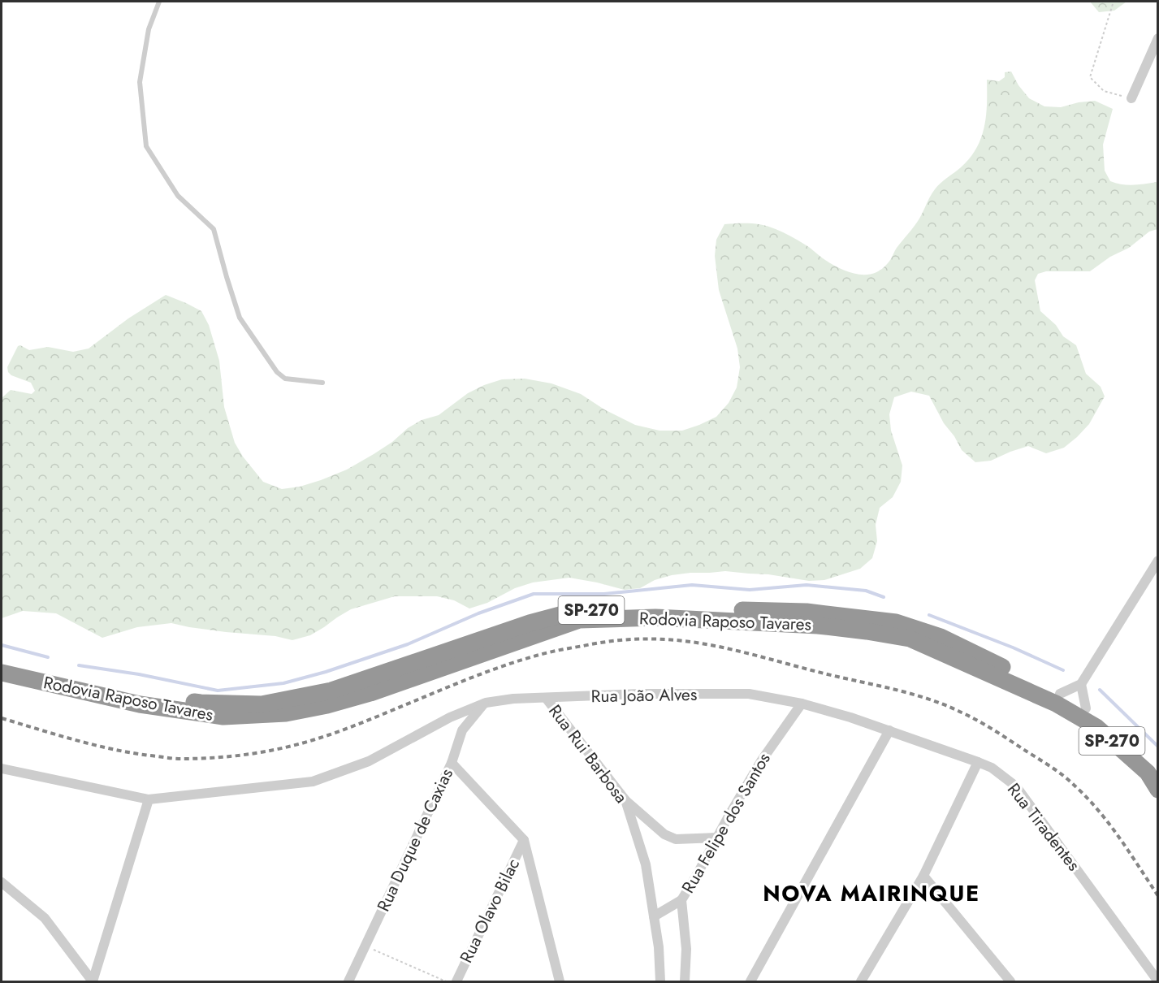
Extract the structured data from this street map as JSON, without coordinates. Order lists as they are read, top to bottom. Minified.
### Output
{"streets":{"highway":["SP-270","Rodovia Raposo Tavares"],"street":["Rua João Alves","Rua Rui Barbosa","Rua Felipe dos Santos","Rua Tiradentes","Rua Duque de Caxias","Rua Olavo Bilac"]},"crossings":[["Rua João Alves","Rua Rui Barbosa"],["Rua João Alves","Rua Felipe dos Santos"],["Rua João Alves","Rua Tiradentes"],["Rua João Alves","Rua Duque de Caxias"],["Rua Felipe dos Santos","Rua Tiradentes"]],"districts":["NOVA MAIRINQUE"]}
